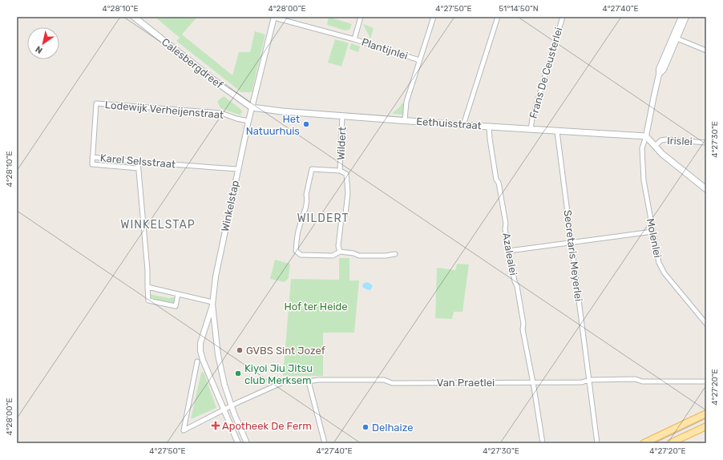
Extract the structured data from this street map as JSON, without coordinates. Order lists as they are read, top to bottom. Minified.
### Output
{"streets":{"main road":["Calesbergdreef","Eethuisstraat"],"street":["Plantijnlei","Frans De Ceusterlei","Lodewijk Verheijenstraat","Irislei","Wildert","Karel Selsstraat","Winkelstap","Molenlei","Azalealei","Secretaris Meyerlei","Van Praetlei"]},"crossings":[["Calesbergdreef","Eethuisstraat"],["Calesbergdreef","Winkelstap"],["Frans De Ceusterlei","Eethuisstraat"],["Lodewijk Verheijenstraat","Karel Selsstraat"],["Lodewijk Verheijenstraat","Winkelstap"],["Eethuisstraat","Wildert"],["Eethuisstraat","Winkelstap"],["Eethuisstraat","Molenlei"],["Eethuisstraat","Azalealei"],["Eethuisstraat","Secretaris Meyerlei"],["Karel Selsstraat","Winkelstap"],["Winkelstap","Van Praetlei"],["Azalealei","Van Praetlei"],["Secretaris Meyerlei","Van Praetlei"]],"districts":["WILDERT","WINKELSTAP"],"parks":["Hof ter Heide"],"places":{"other":["Het Natuurhuis","GVBS Sint Jozef","Kiyoi Jiu Jitsu club Merksem","Delhaize"],"health":["Apotheek De Ferm"]},"north":"bottom left","coordinates":["4°28'10\"E","4°28'00\"E","4°27'50\"E","51°14'50\"N","4°27'40\"E","4°27'30\"E","4°27'20\"E"]}
